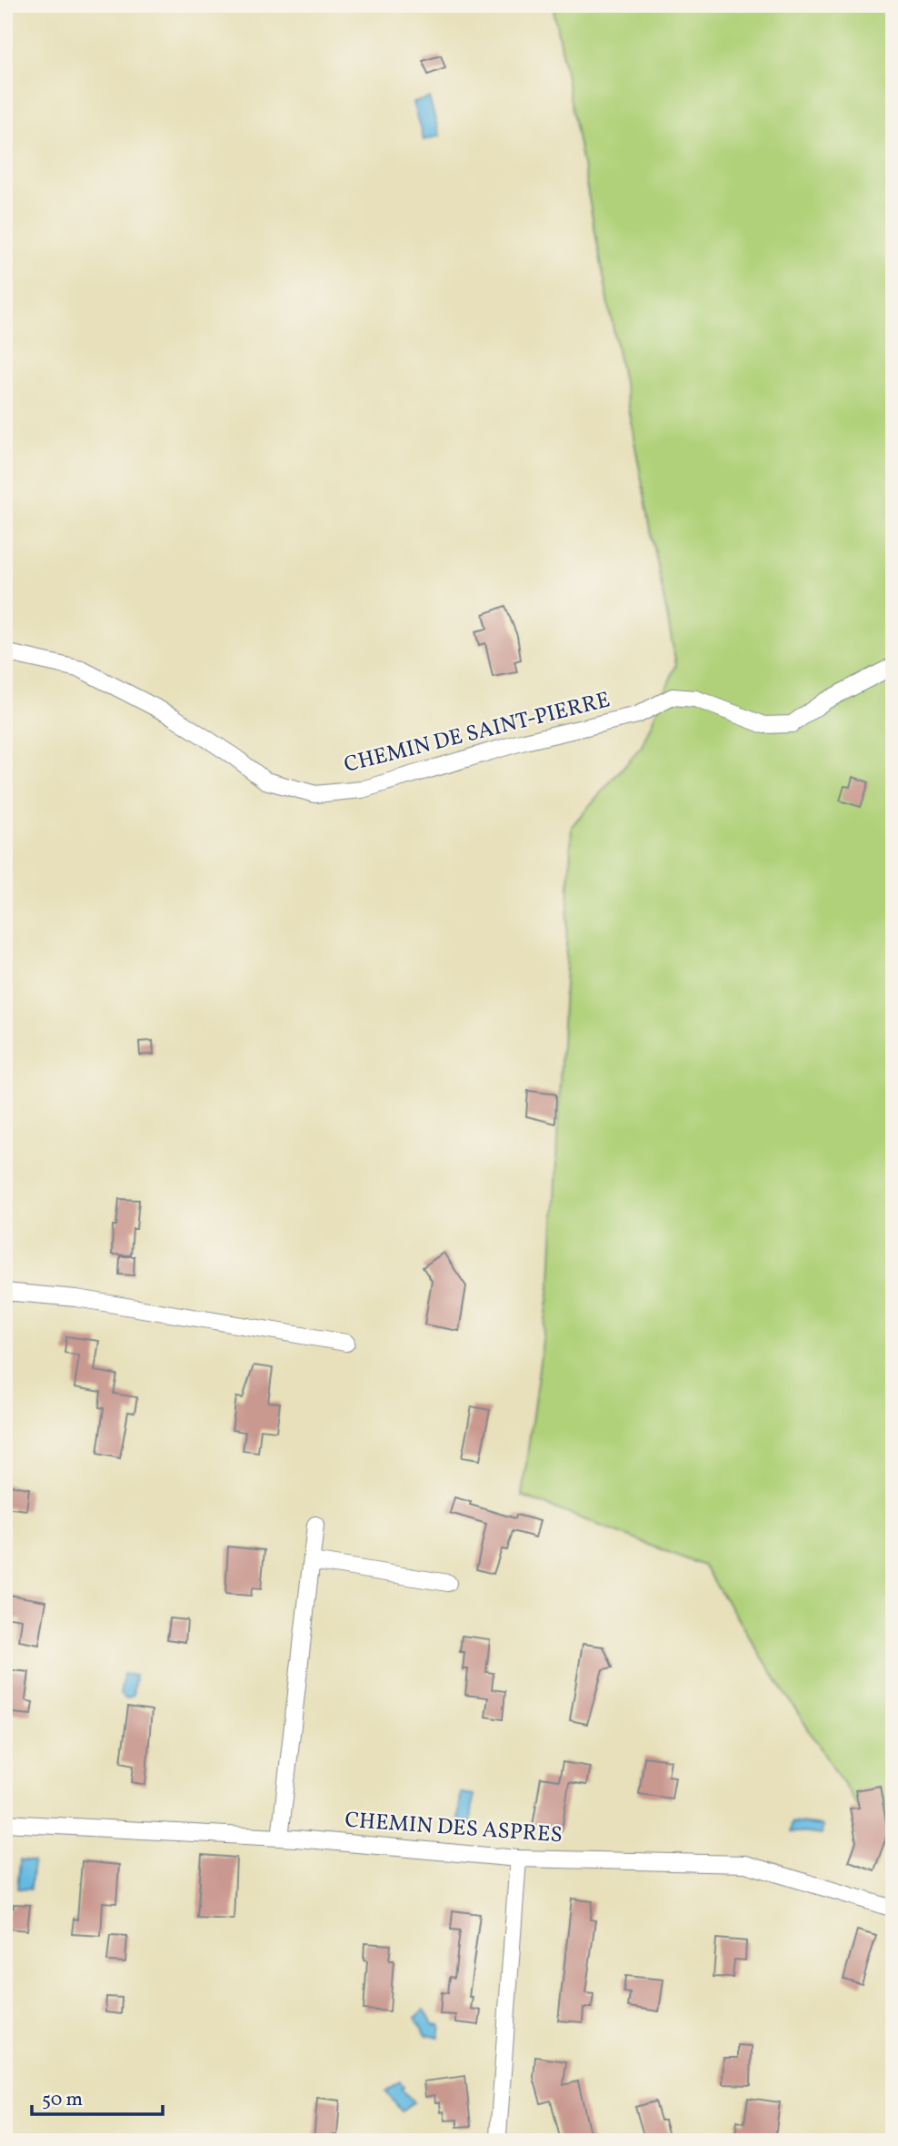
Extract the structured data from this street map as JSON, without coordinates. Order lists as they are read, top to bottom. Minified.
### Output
{"streets":{"street":["CHEMIN DE SAINT-PIERRE","CHEMIN DES ASPRES"]},"scale_bar":"50 m"}
